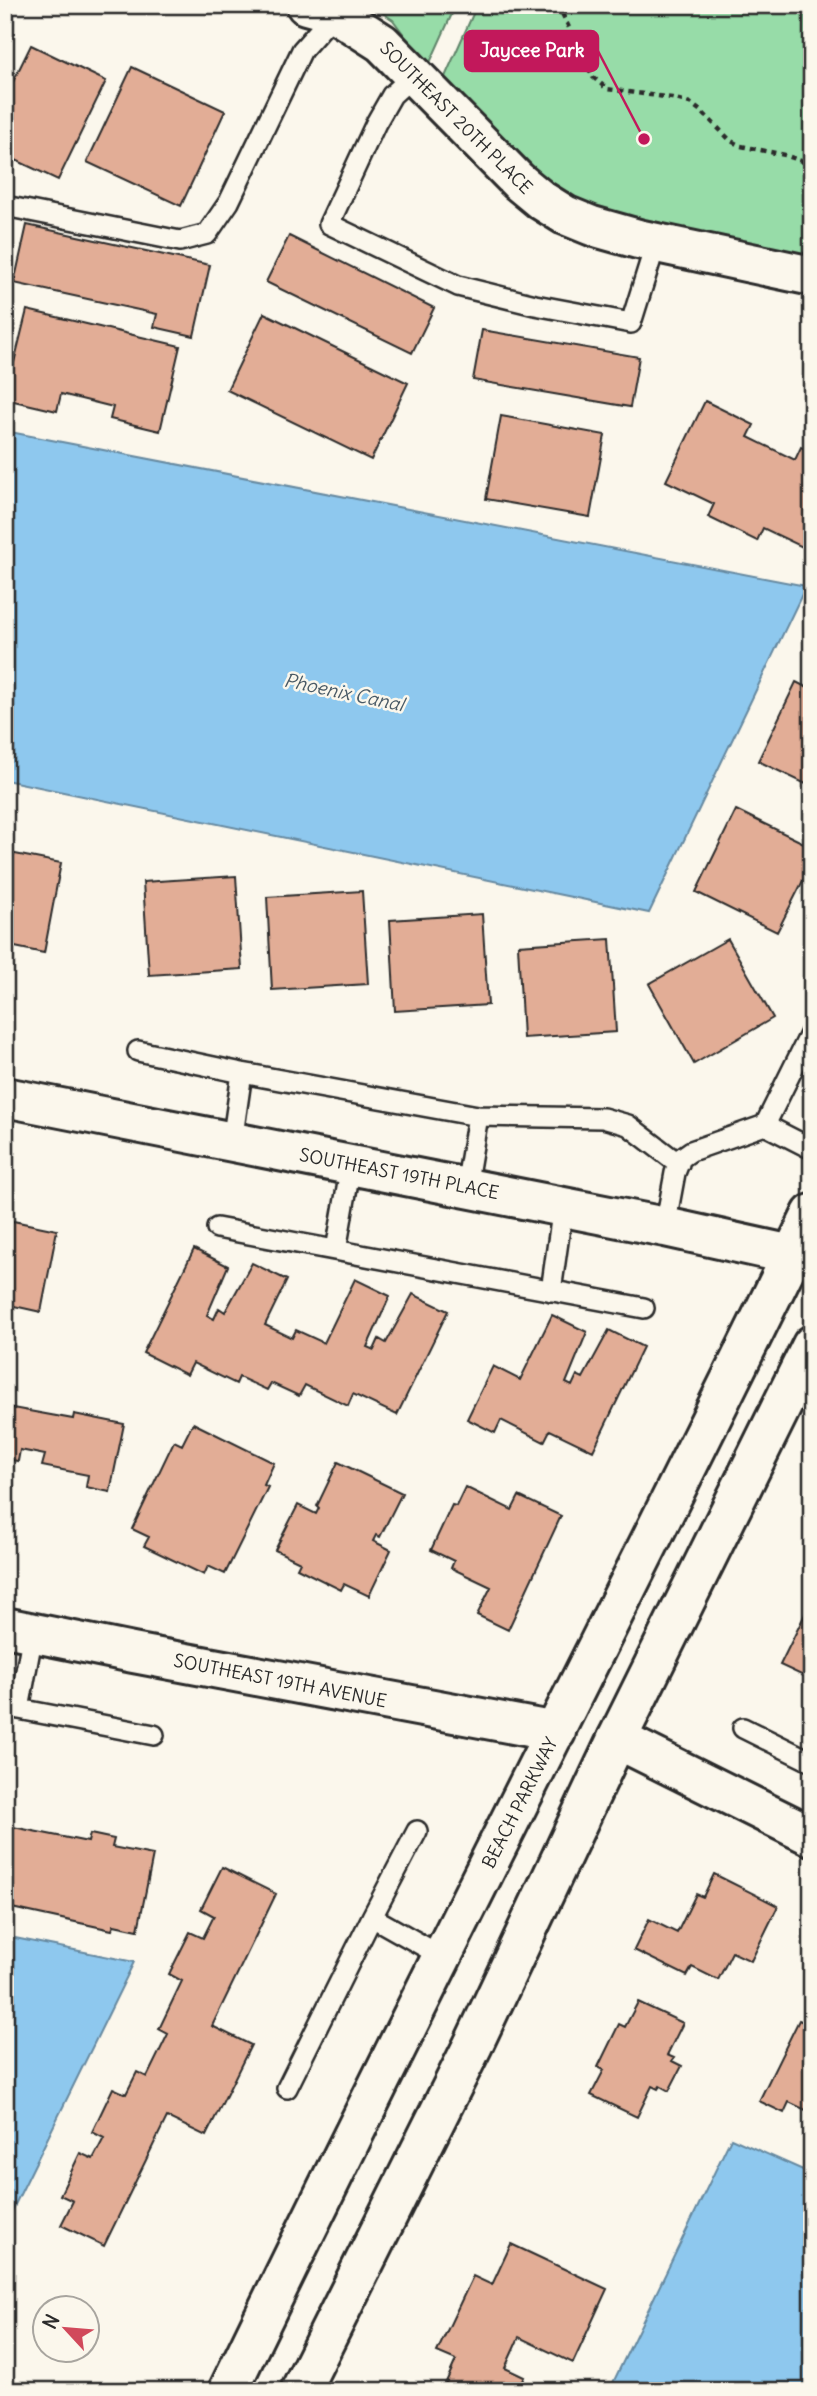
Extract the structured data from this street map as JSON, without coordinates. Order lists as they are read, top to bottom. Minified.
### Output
{"streets":{"street":["SOUTHEAST 20TH PLACE","SOUTHEAST 19TH PLACE","SOUTHEAST 19TH AVENUE","BEACH PARKWAY"]},"crossings":[["SOUTHEAST 19TH PLACE","BEACH PARKWAY"],["SOUTHEAST 19TH AVENUE","BEACH PARKWAY"]],"water":["Phoenix Canal"],"places":["Jaycee Park"],"north":"top left"}
